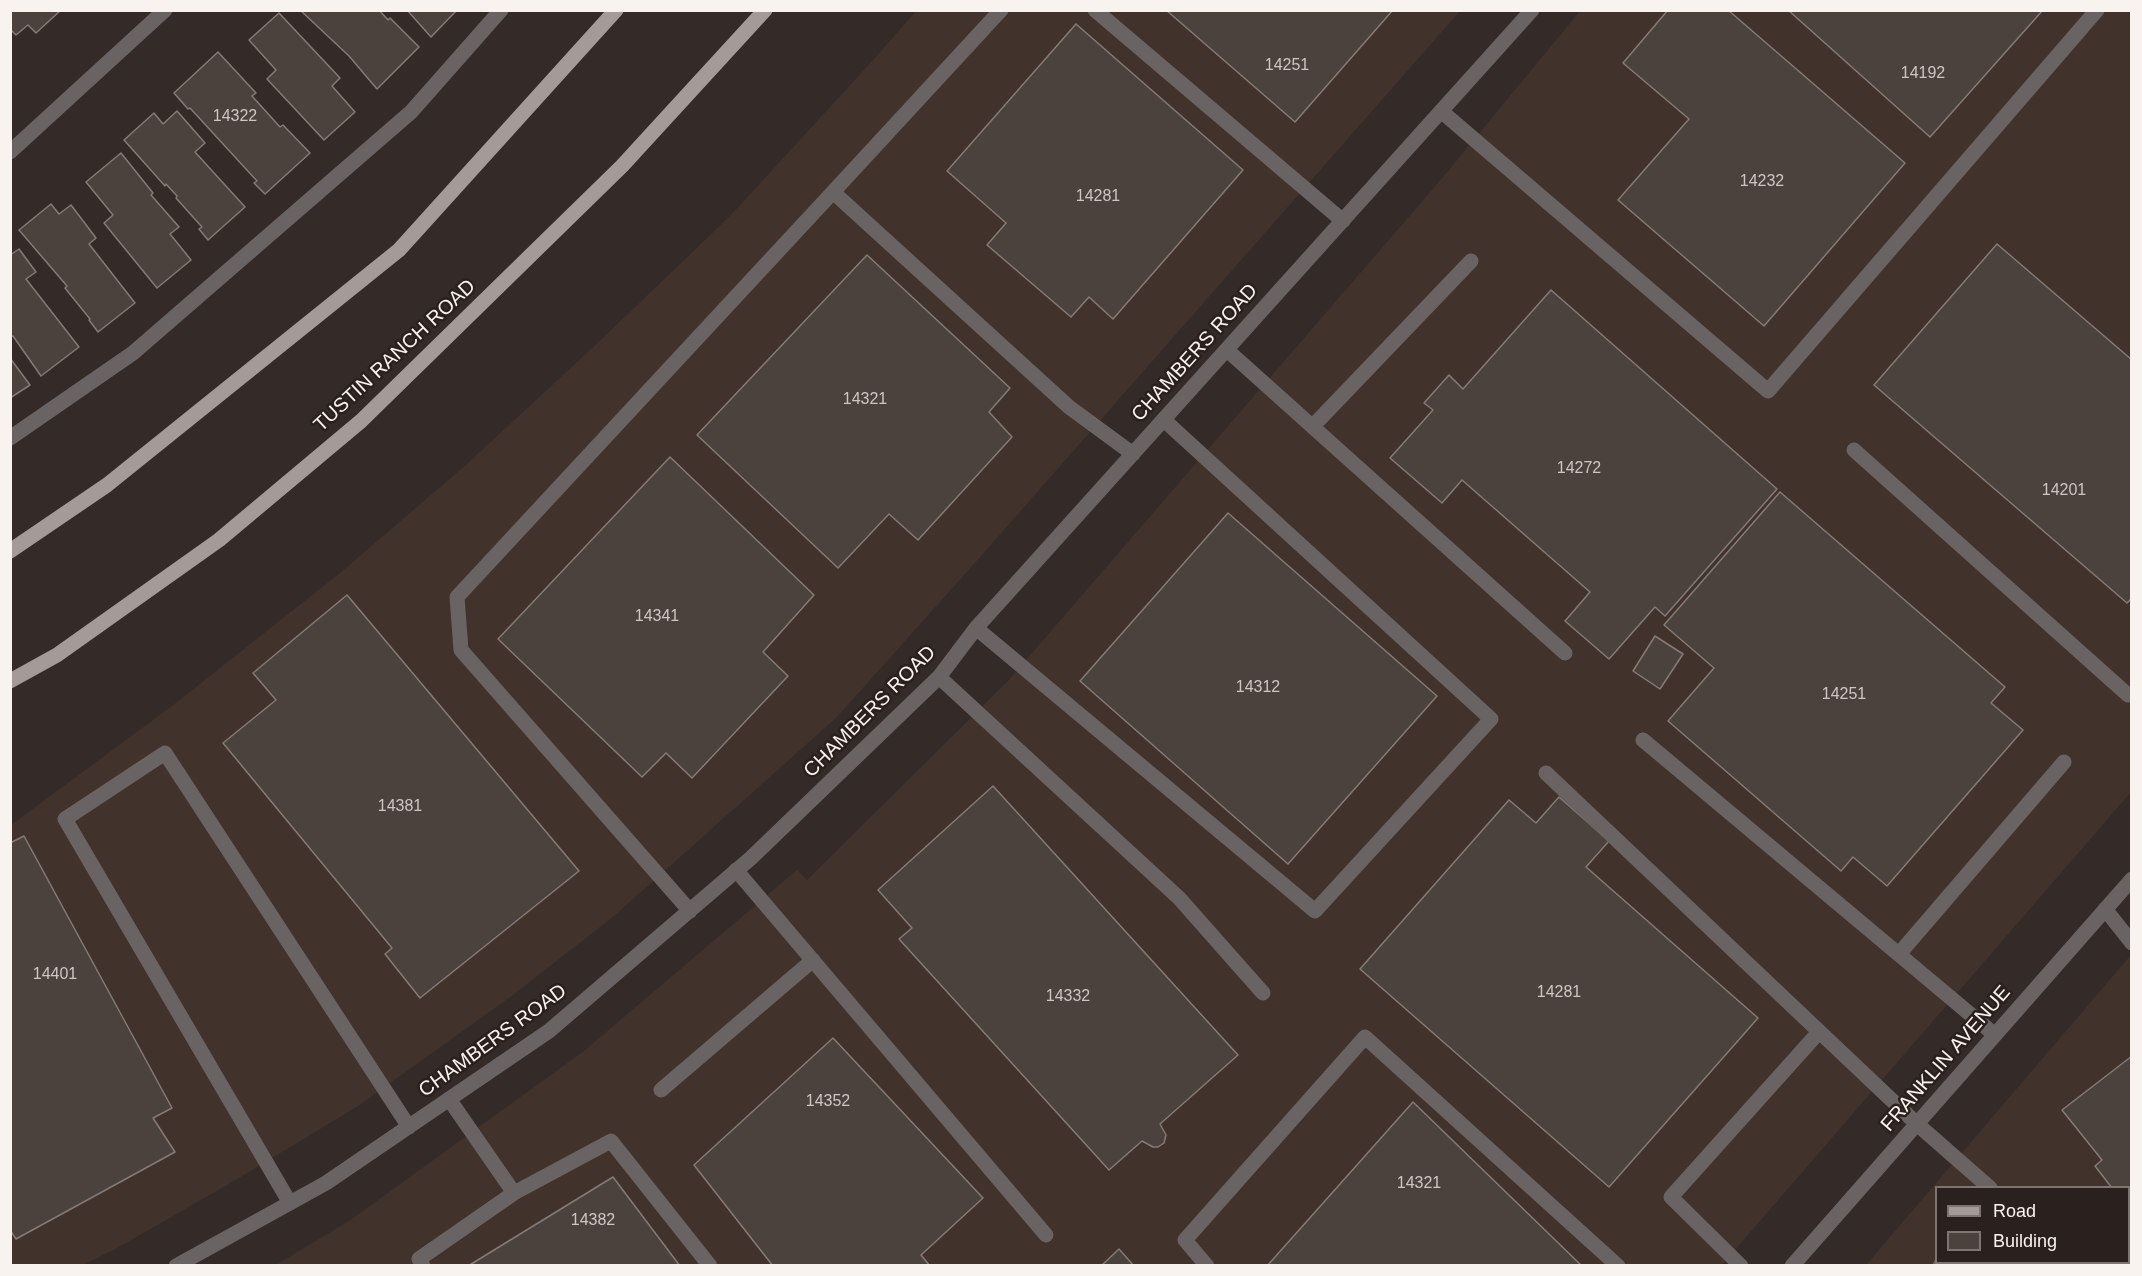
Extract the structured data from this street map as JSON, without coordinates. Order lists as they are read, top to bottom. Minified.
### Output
{"streets":{"main road":["TUSTIN RANCH ROAD"],"street":["CHAMBERS ROAD","FRANKLIN AVENUE"]},"house_numbers":["14251","14192","14322","14232","14281","14321","14272","14201","14341","14312","14251","14381","14401","14281","14332","14352","14321","14382"],"legend":["Road","Building"]}
